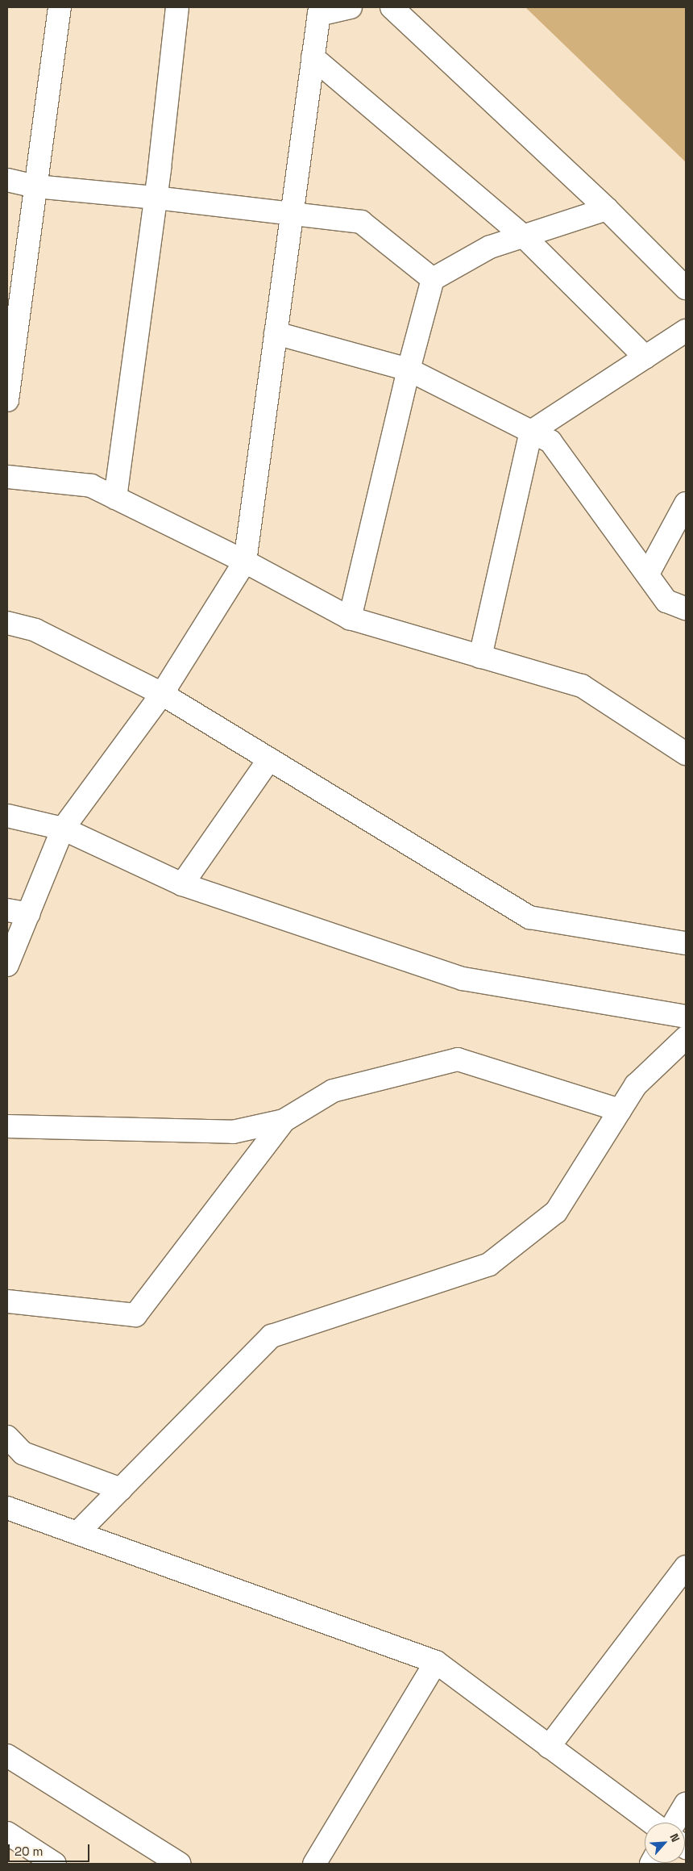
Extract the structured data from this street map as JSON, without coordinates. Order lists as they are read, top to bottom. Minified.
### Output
{"scale_bar":"20 m","north":"top right"}
